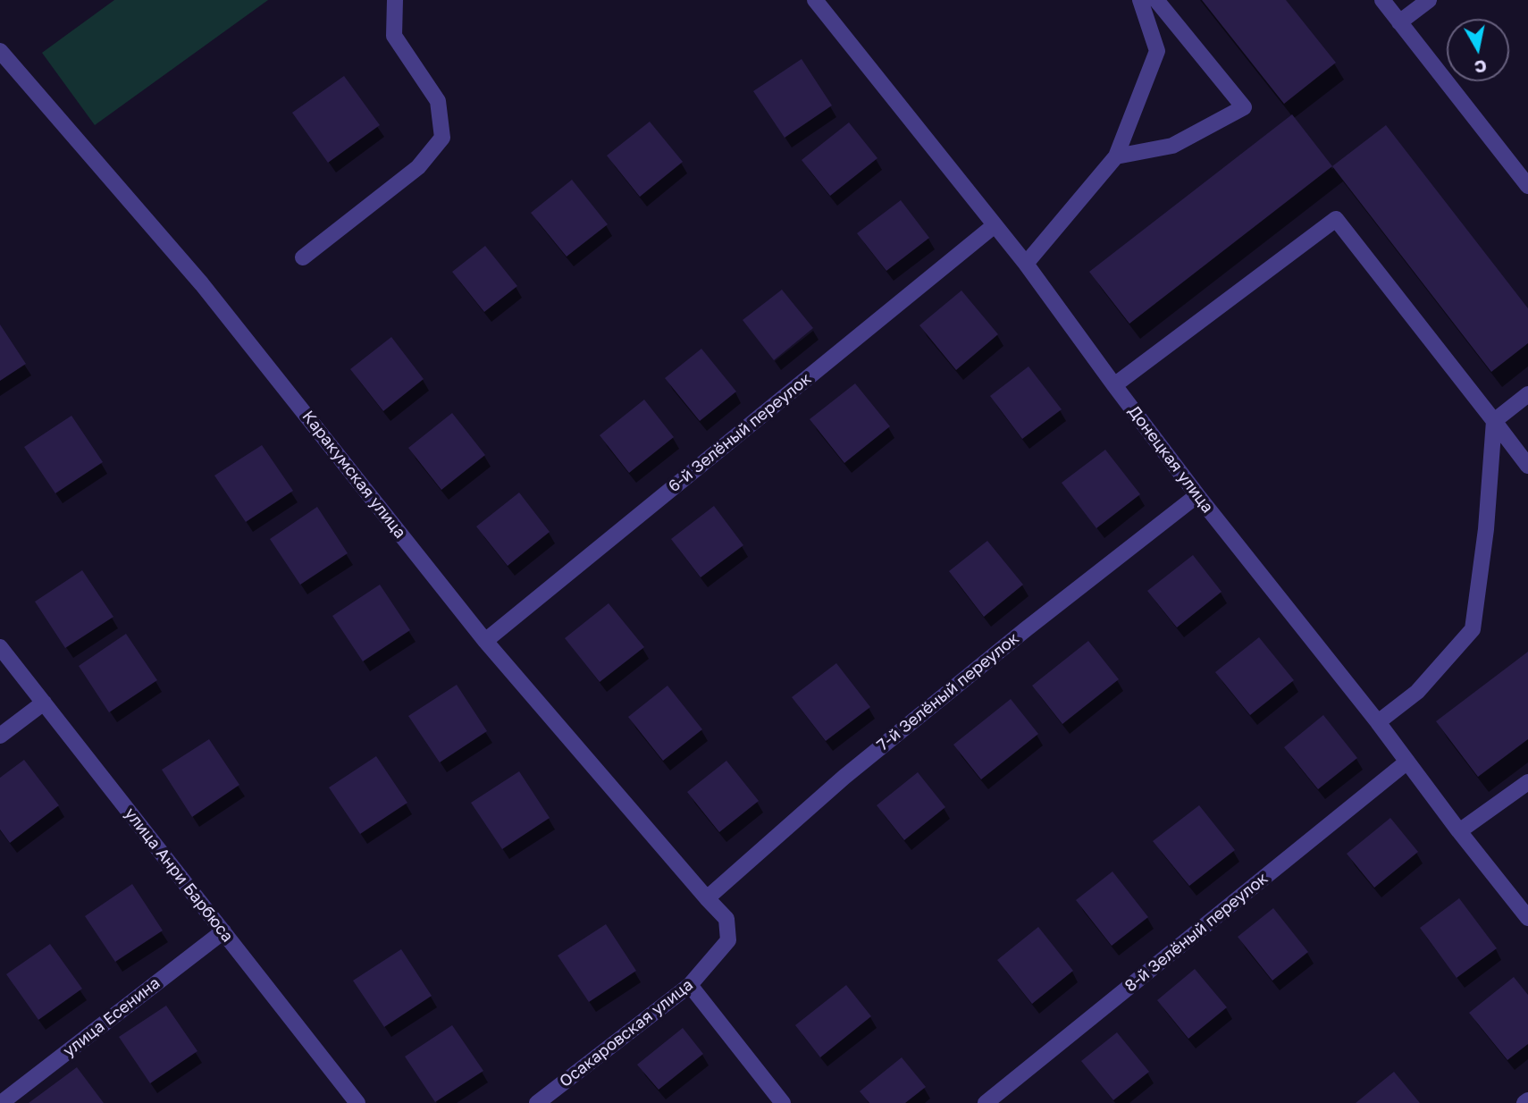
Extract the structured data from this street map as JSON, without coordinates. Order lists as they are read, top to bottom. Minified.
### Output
{"streets":{"street":["6-й Зелёный переулок","Донецкая улица","Каракумская улица","7-й Зелёный переулок","улица Анри Барбюса","8-й Зелёный переулок","улица Есенина","Осакаровская улица"]},"crossings":[["6-й Зелёный переулок","Донецкая улица"],["6-й Зелёный переулок","Каракумская улица"],["Донецкая улица","7-й Зелёный переулок"],["Донецкая улица","8-й Зелёный переулок"],["Каракумская улица","7-й Зелёный переулок"],["Каракумская улица","Осакаровская улица"],["7-й Зелёный переулок","Осакаровская улица"],["улица Анри Барбюса","улица Есенина"]],"north":"bottom"}
